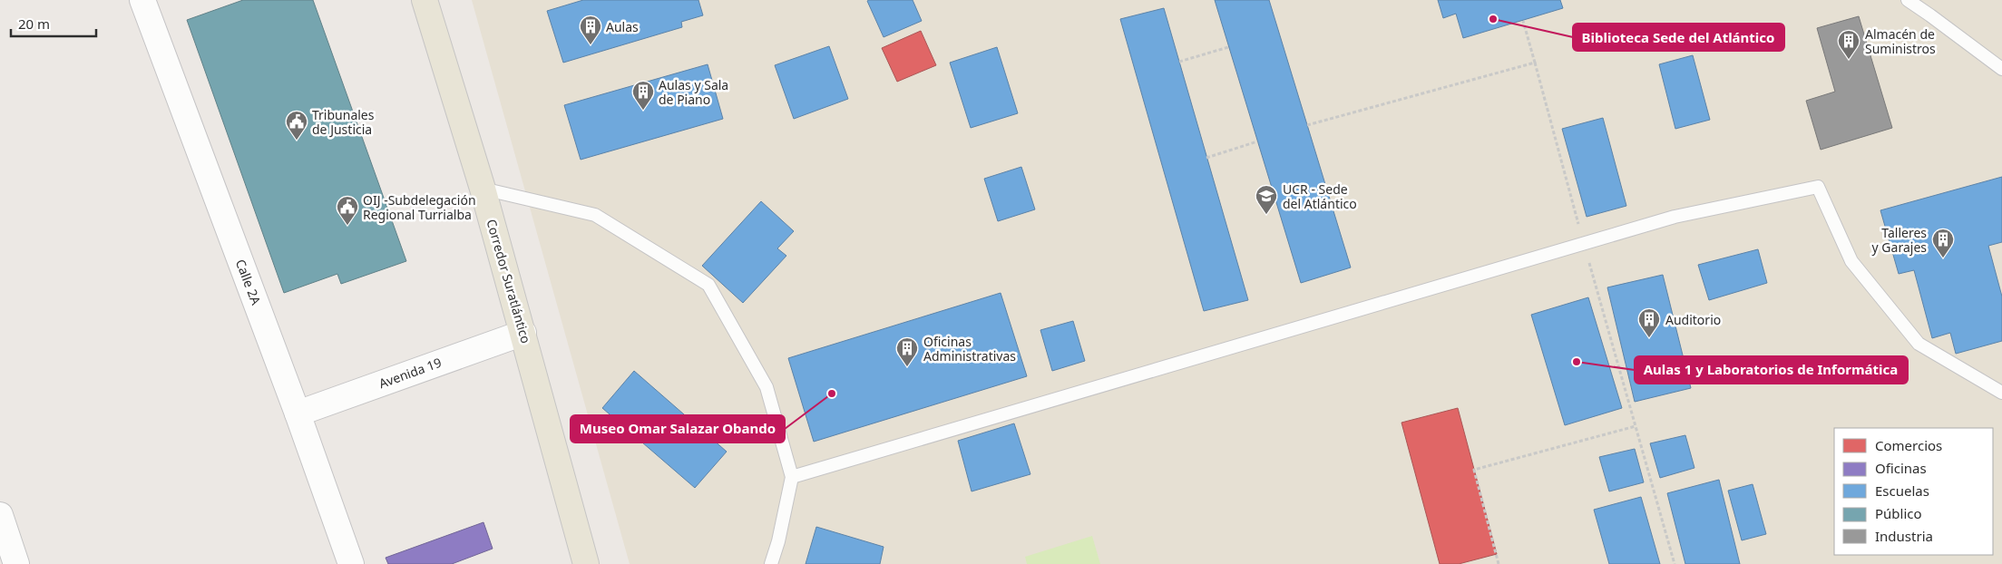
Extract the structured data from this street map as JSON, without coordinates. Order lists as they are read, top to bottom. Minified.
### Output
{"streets":{"main road":["Corredor Suratlántico"],"street":["Calle 2A","Avenida 19"]},"crossings":[["Corredor Suratlántico","Avenida 19"],["Calle 2A","Avenida 19"]],"places":{"other":["Biblioteca Sede del Atlántico","Aulas 1 y Laboratorios de Informática","Museo Omar Salazar Obando"],"building":["Aulas","Almacén de Suministros","Aulas y Sala de Piano","Talleres y Garajes","Auditorio","Oficinas Administrativas"],"public building":["Tribunales de Justicia","OIJ -Subdelegación Regional Turrialba"],"school or university":["UCR - Sede del Atlántico"]},"legend":["Comercios","Oficinas","Escuelas","Público","Industria"],"scale_bar":"20 m"}
